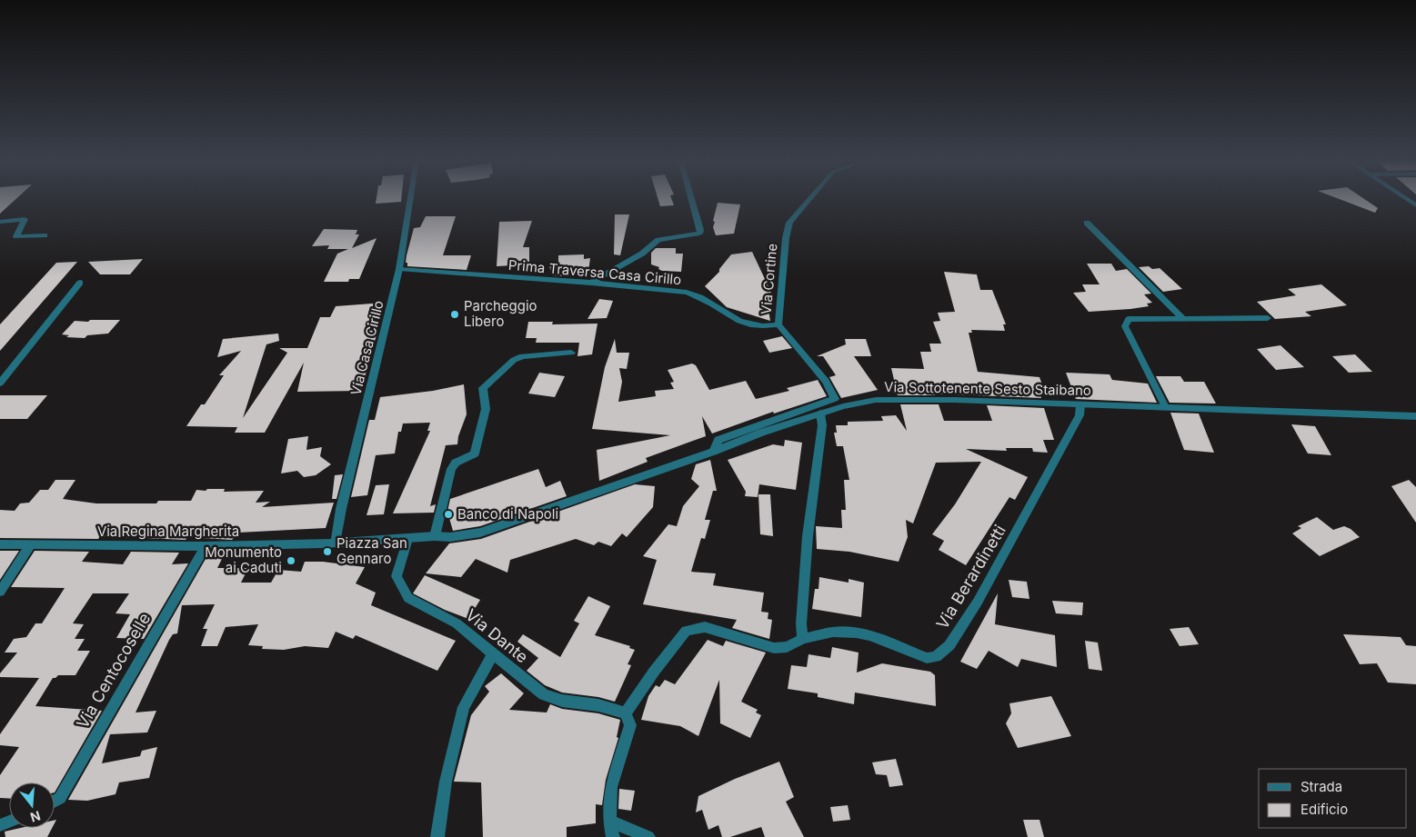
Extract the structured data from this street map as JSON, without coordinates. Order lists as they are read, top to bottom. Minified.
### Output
{"streets":{"street":["Prima Traversa Casa Cirillo","Via Cortine","Via Casa Cirillo","Via Sottotenente Sesto Staibano","Via Regina Margherita","Via Berardinetti","Via Dante","Via Centocoselle"]},"crossings":[["Prima Traversa Casa Cirillo","Via Cortine"],["Prima Traversa Casa Cirillo","Via Casa Cirillo"],["Via Cortine","Via Sottotenente Sesto Staibano"],["Via Casa Cirillo","Via Sottotenente Sesto Staibano"],["Via Casa Cirillo","Via Regina Margherita"],["Via Sottotenente Sesto Staibano","Via Regina Margherita"],["Via Sottotenente Sesto Staibano","Via Berardinetti"],["Via Sottotenente Sesto Staibano","Via Dante"],["Via Regina Margherita","Via Centocoselle"],["Via Berardinetti","Via Dante"]],"places":["Parcheggio Libero","Banco di Napoli","Piazza San Gennaro","Monumento ai Caduti"],"legend":["Strada","Edificio"],"north":"bottom"}
